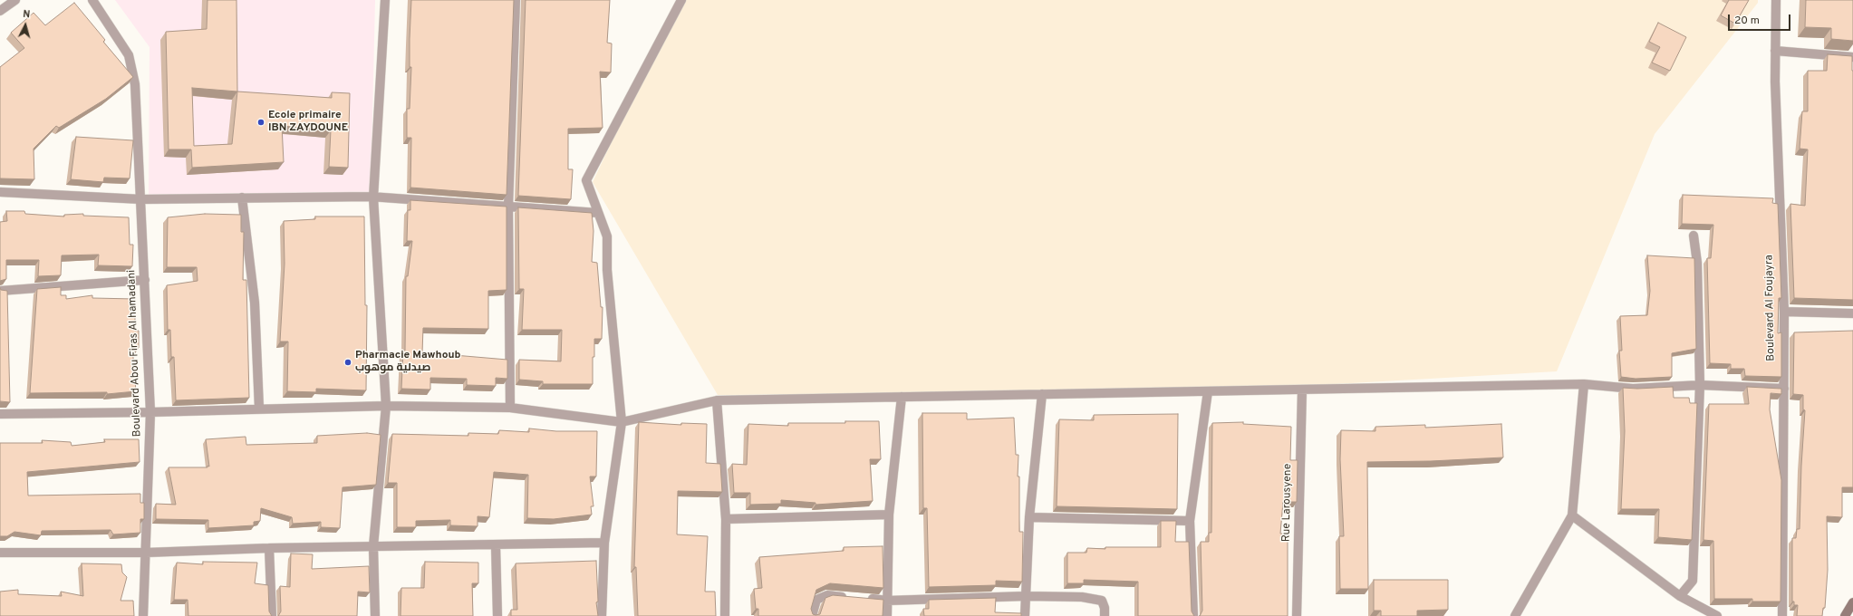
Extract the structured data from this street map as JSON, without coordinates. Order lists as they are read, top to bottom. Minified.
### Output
{"streets":{"street":["Boulevard Al Foujayra","Boulevard Abou Firas Al hamadani","Rue Larousyene"]},"places":["Ecole primaire IBN ZAYDOUNE","Pharmacie Mawhoub صيدلية موهوب"],"scale_bar":"20 m","north":"top"}
